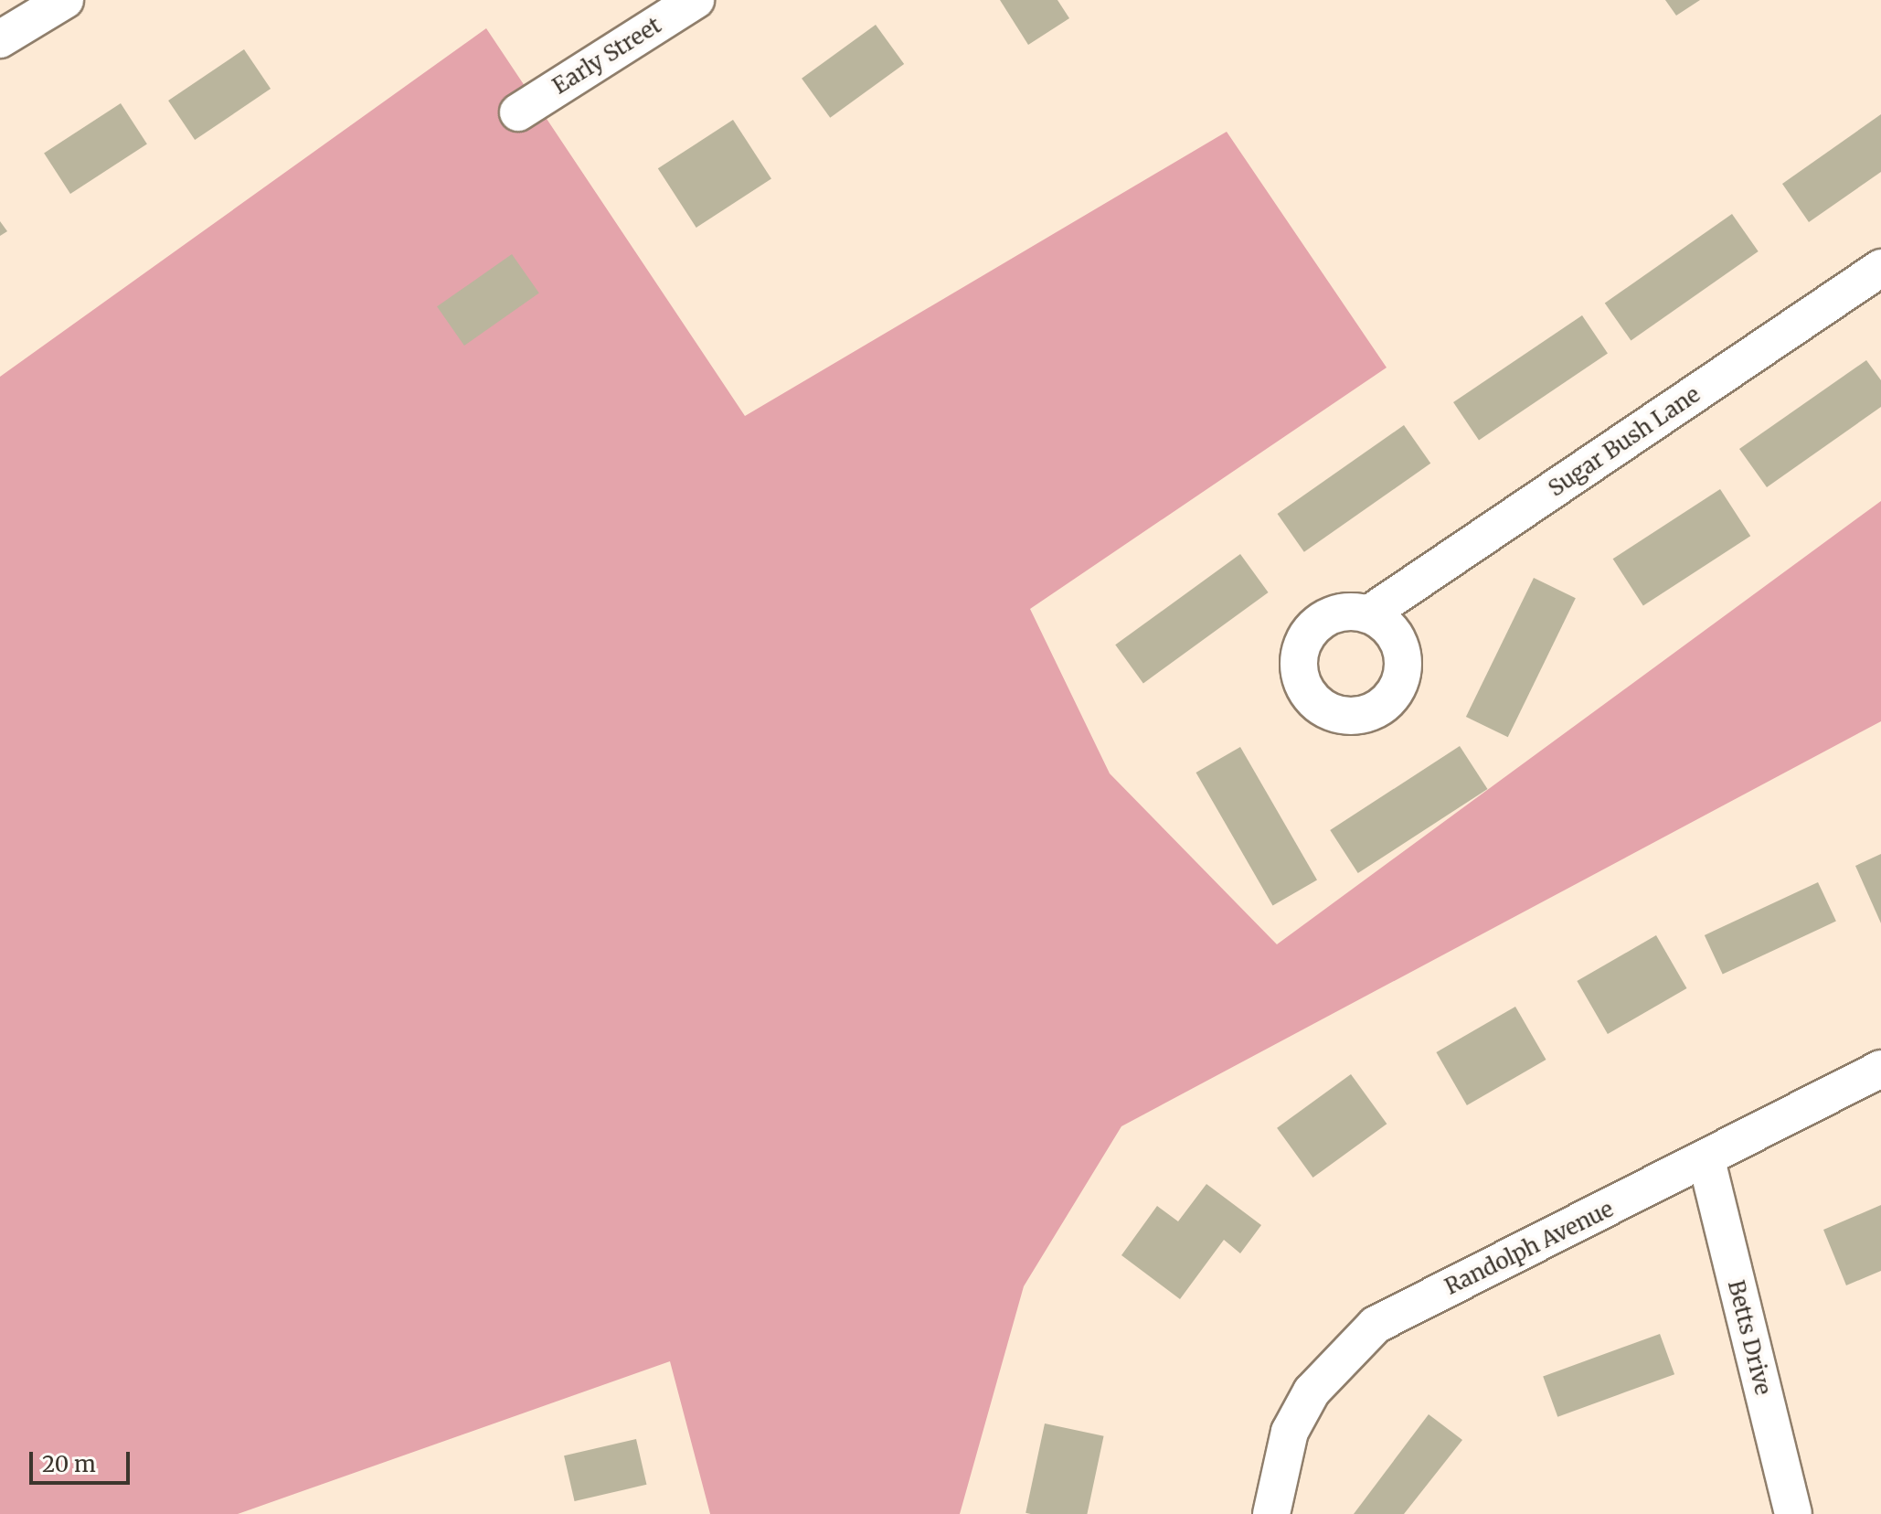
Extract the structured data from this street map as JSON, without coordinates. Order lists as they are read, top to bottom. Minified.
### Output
{"streets":{"street":["Early Street","Sugar Bush Lane","Randolph Avenue","Betts Drive"]},"crossings":[["Randolph Avenue","Betts Drive"]],"scale_bar":"20 m"}
